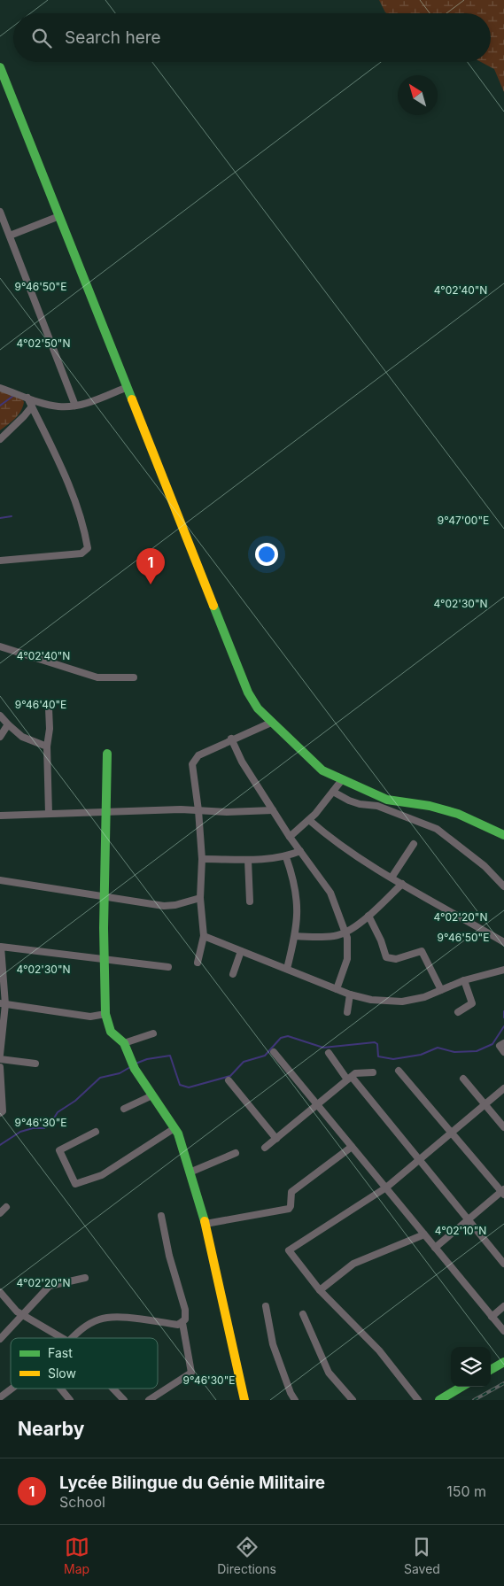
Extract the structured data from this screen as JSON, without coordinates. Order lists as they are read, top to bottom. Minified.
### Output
{"legend":["Fast","Slow"],"north":"top left","page":{"search":"Search here","pins":"1","heading":"Nearby","list":[{"mark":"1","name":"Lycée Bilingue du Génie Militaire","note":"School","value":"150 m"}],"nav":["Map","Directions","Saved"]},"coordinates":["9°46'50\"E","4°02'40\"N","4°02'50\"N","9°47'00\"E","4°02'30\"N","9°46'40\"E","4°02'20\"N","9°46'30\"E","4°02'10\"N"]}
